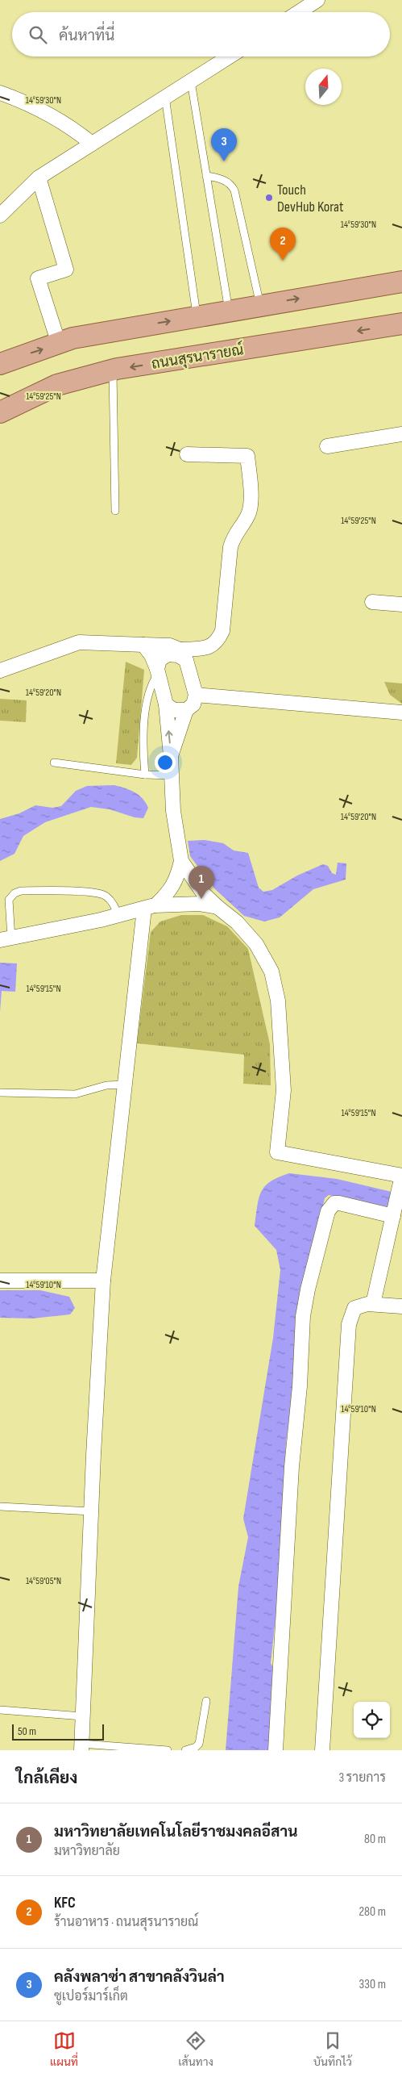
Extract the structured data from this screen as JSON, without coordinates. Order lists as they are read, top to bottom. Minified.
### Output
{"streets":{"main road":["ถนนสุรนารายณ์"]},"places":["Touch DevHub Korat"],"scale_bar":"50 m","north":"top","page":{"search":"ค้นหาที่นี่","pins":["3","2","1"],"scale":"50 m","heading":["ใกล้เคียง","3 รายการ"],"list":[{"mark":"1","name":"มหาวิทยาลัยเทคโนโลยีราชมงคลอีสาน","note":"มหาวิทยาลัย","value":"80 m"},{"mark":"2","name":"KFC","note":"ร้านอาหาร · ถนนสุรนารายณ์","value":"280 m"},{"mark":"3","name":"คลังพลาซ่า สาขาคลังวินล่า","note":"ซูเปอร์มาร์เก็ต","value":"330 m"}],"nav":["แผนที่","เส้นทาง","บันทึกไว้"]},"coordinates":["14°59'30\"N","14°59'25\"N","14°59'20\"N","14°59'15\"N","14°59'10\"N","14°59'05\"N"]}
